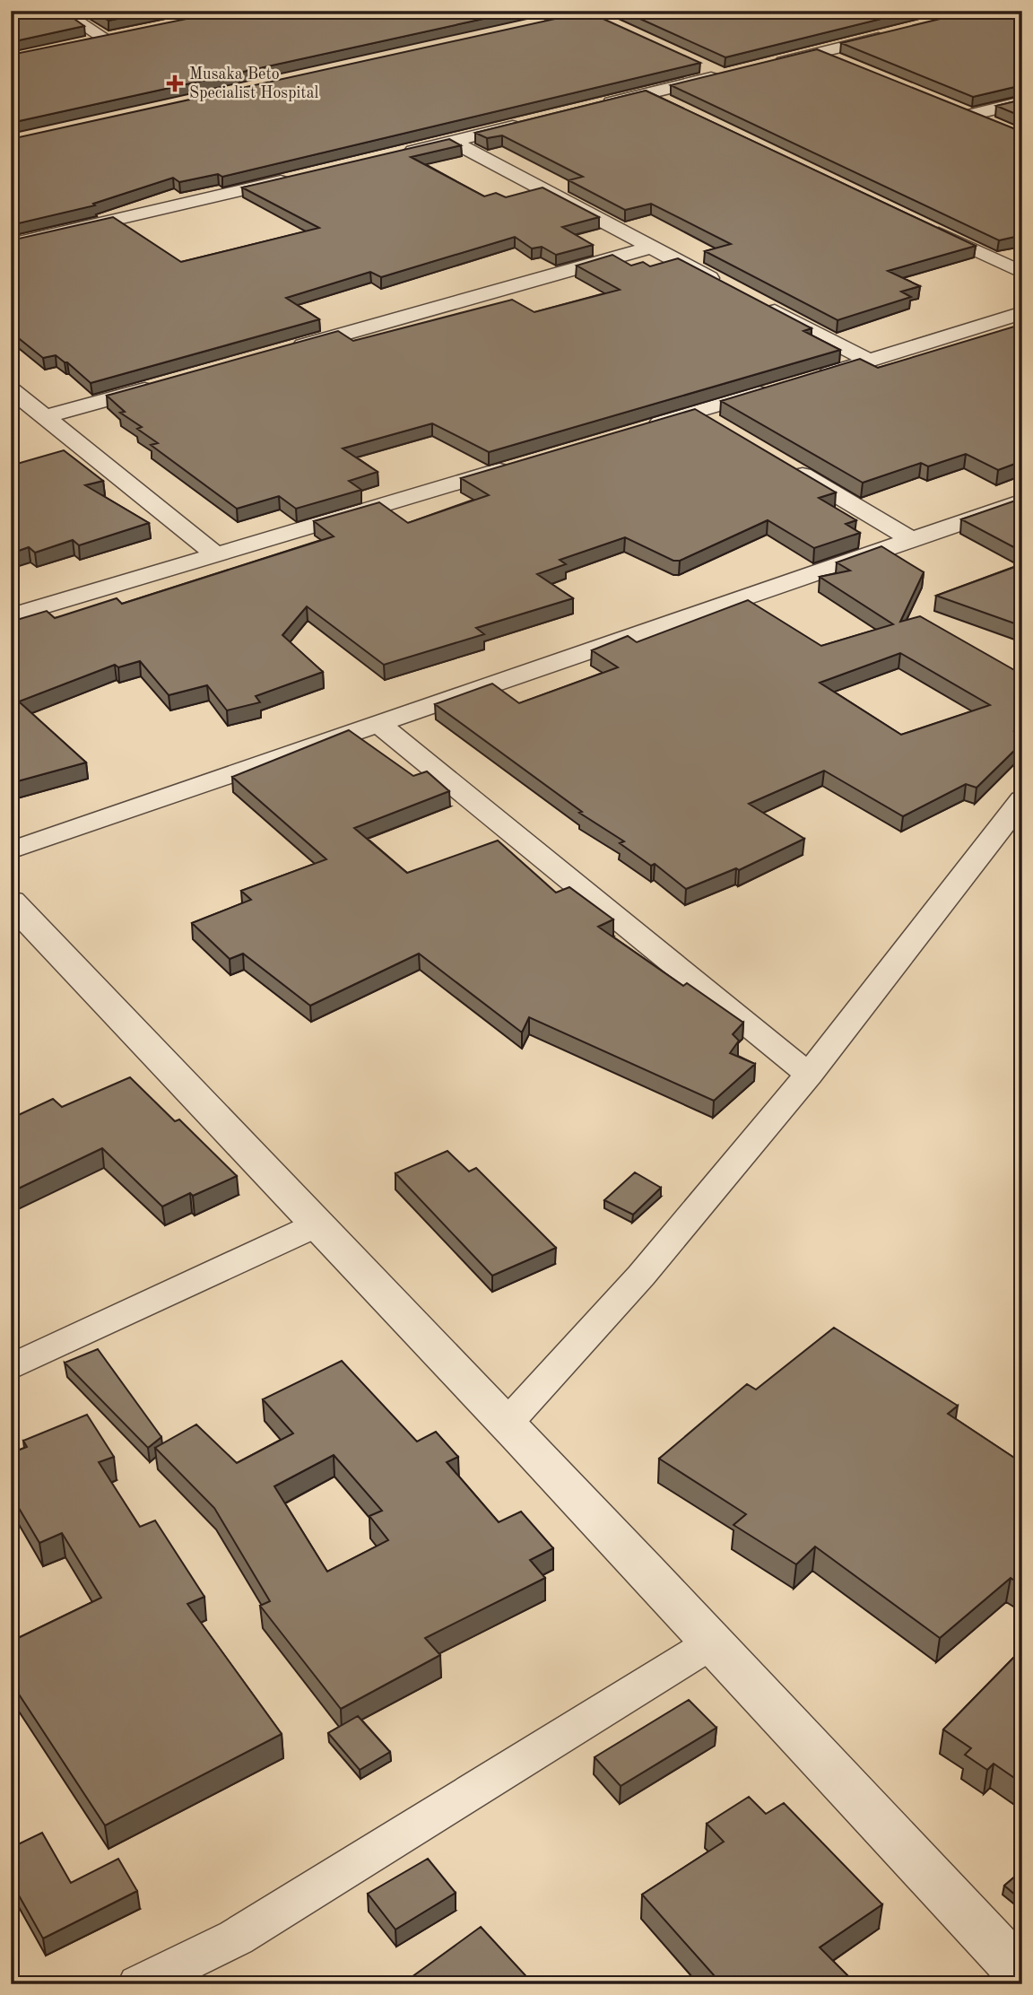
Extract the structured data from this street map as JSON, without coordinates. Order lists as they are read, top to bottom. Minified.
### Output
{"places":{"health":["Musaka Beto Specialist Hospital"]}}
